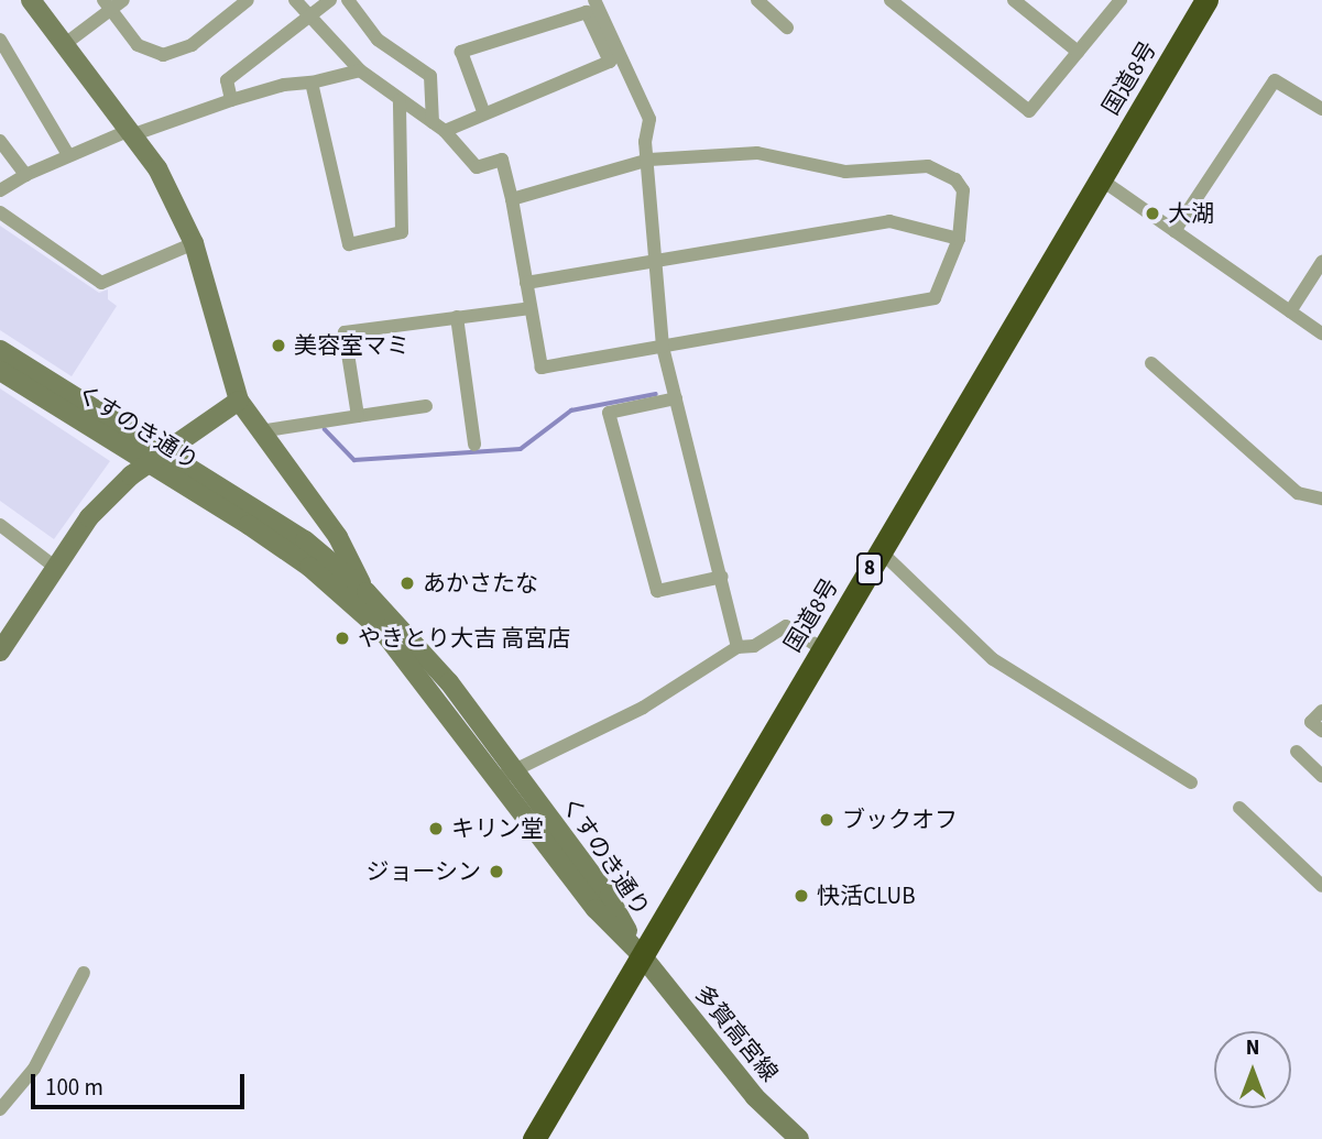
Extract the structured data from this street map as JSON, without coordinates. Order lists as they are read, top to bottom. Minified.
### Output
{"streets":{"highway":["国道8号","8"],"main road":["くすのき通り","多賀高宮線"]},"crossings":[["国道8号","くすのき通り"],["国道8号","多賀高宮線"],["くすのき通り","多賀高宮線"]],"places":["大湖","美容室マミ","あかさたな","やきとり大吉 高宮店","ブックオフ","キリン堂","ジョーシン","快活CLUB"],"scale_bar":"100 m","north":"top"}
